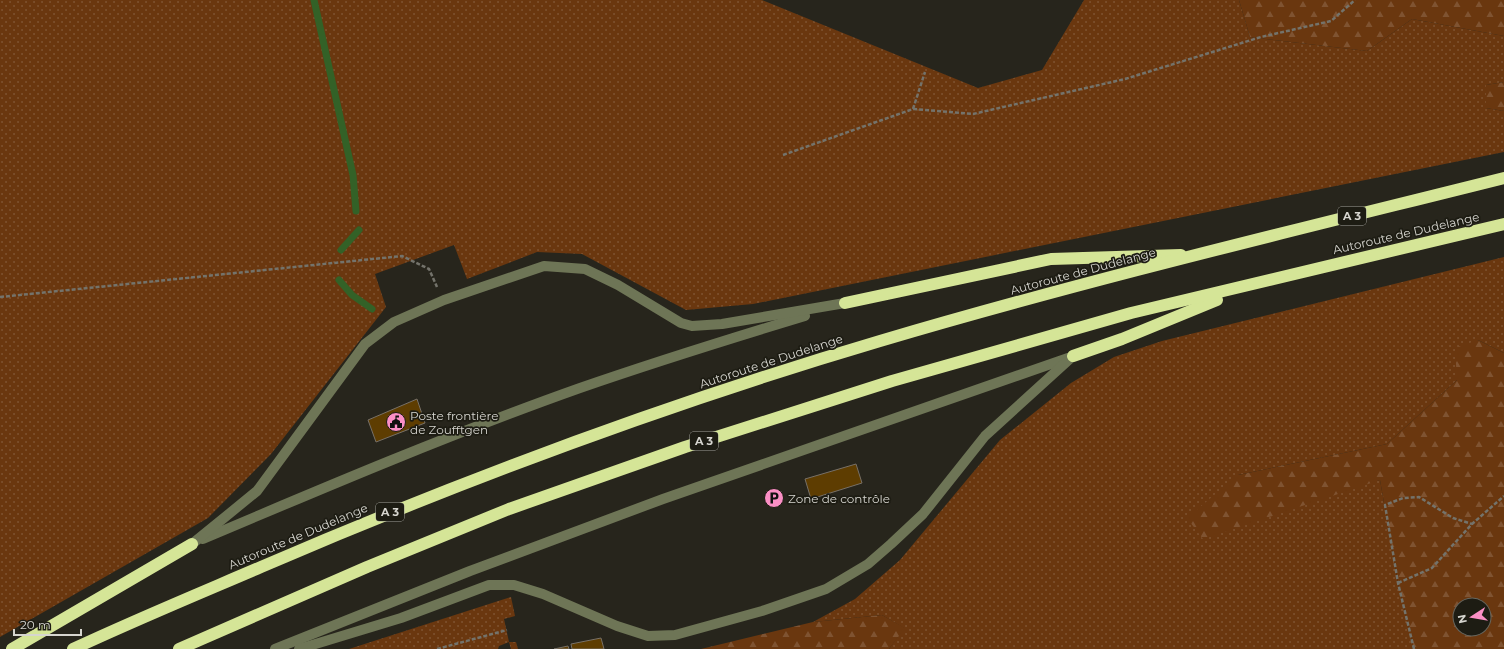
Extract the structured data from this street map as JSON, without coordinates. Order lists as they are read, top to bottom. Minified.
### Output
{"streets":{"highway":["A 3","Autoroute de Dudelange"]},"places":{"public building":["Poste frontière de Zoufftgen"],"parking":["Zone de contrôle"]},"scale_bar":"20 m","north":"left"}
